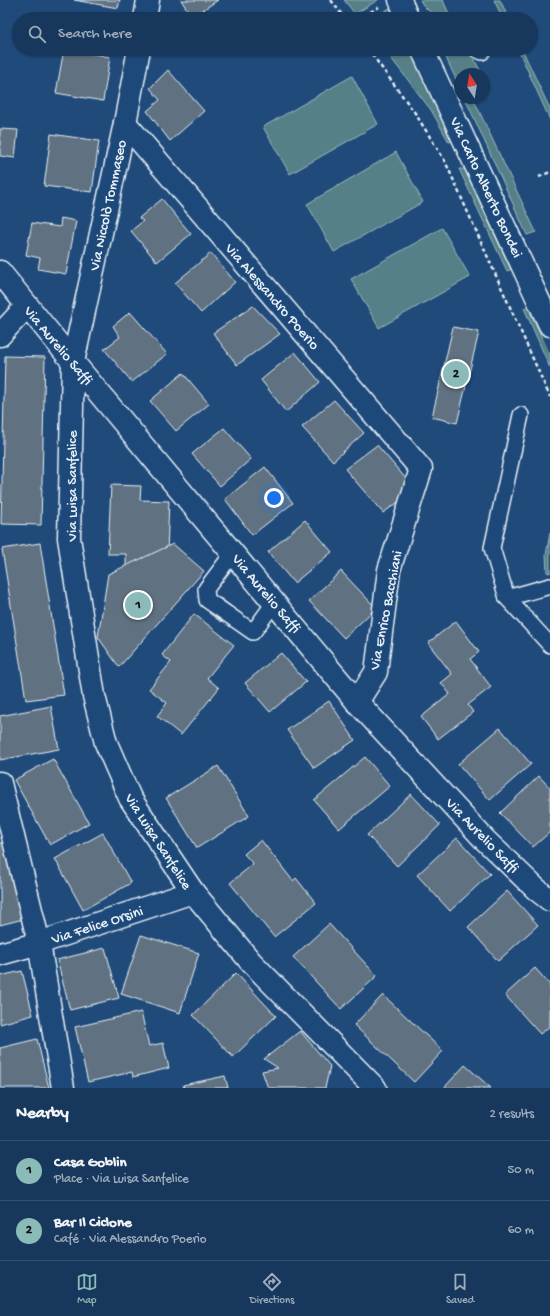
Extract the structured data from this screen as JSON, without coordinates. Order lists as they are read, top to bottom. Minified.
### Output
{"streets":{"street":["Via Carlo Alberto Bondei","Via Niccolò Tommaseo","Via Alessandro Poerio","Via Aurelio Saffi","Via Luisa Sanfelice","Via Enrico Bacchiani","Via Felice Orsini"]},"crossings":[["Via Niccolò Tommaseo","Via Alessandro Poerio"],["Via Niccolò Tommaseo","Via Aurelio Saffi"],["Via Niccolò Tommaseo","Via Luisa Sanfelice"],["Via Alessandro Poerio","Via Enrico Bacchiani"],["Via Aurelio Saffi","Via Luisa Sanfelice"],["Via Aurelio Saffi","Via Enrico Bacchiani"],["Via Luisa Sanfelice","Via Felice Orsini"]],"north":"top","page":{"search":"Search here","pins":["2","1"],"heading":["Nearby","2 results"],"list":[{"mark":"1","name":"Casa Goblin","note":"Place · Via Luisa Sanfelice","value":"50 m"},{"mark":"2","name":"Bar Il Ciclone","note":"Café · Via Alessandro Poerio","value":"60 m"}],"nav":["Map","Directions","Saved"]}}
